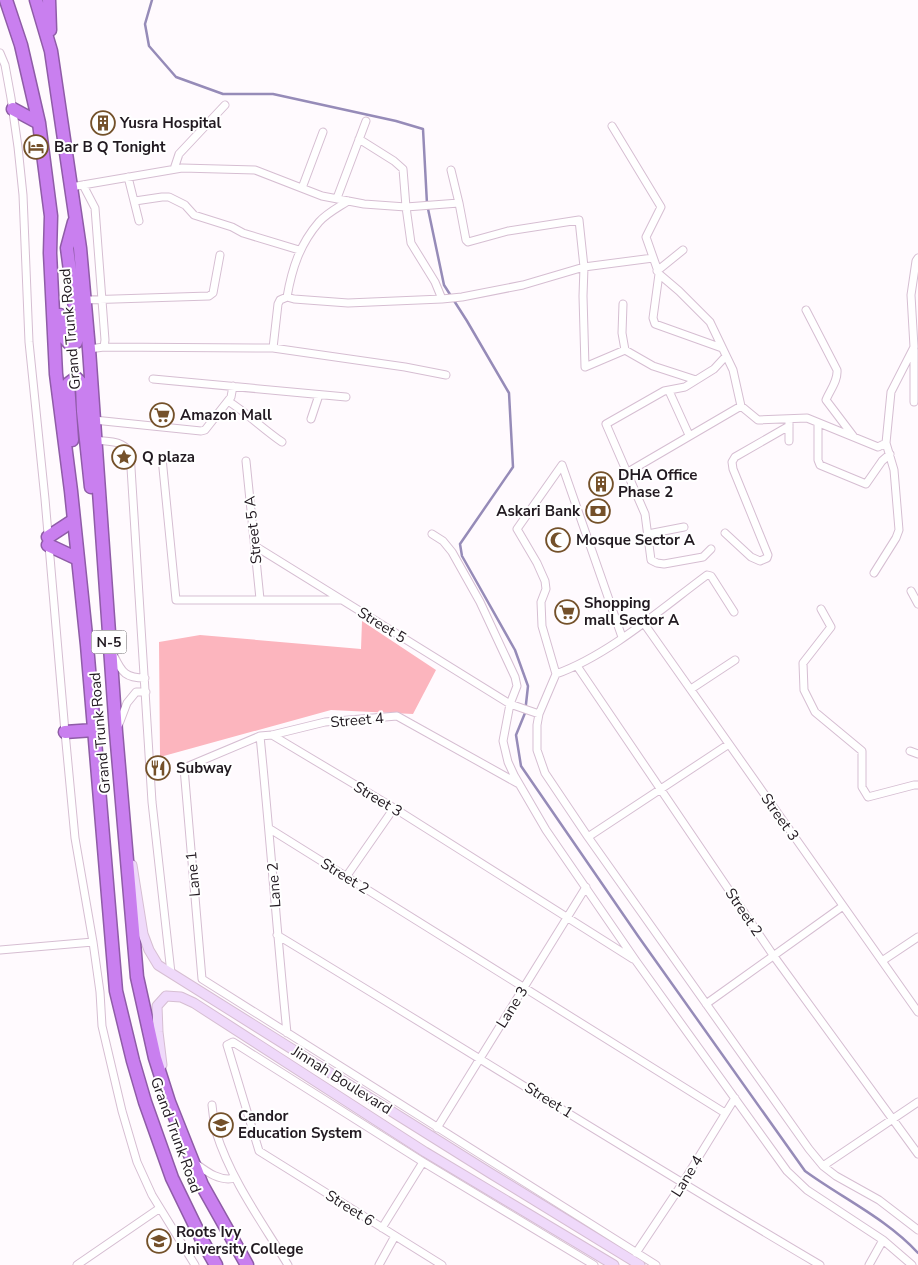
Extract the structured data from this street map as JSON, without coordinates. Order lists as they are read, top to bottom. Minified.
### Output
{"streets":{"highway":["Grand Trunk Road","N-5"],"street":["Street 5 A","Street 5","Street 4","Street 3","Lane 1","Street 2","Lane 2","Lane 3","Jinnah Boulevard","Street 1","Lane 4","Street 6"]},"crossings":[["Grand Trunk Road","Jinnah Boulevard"],["Street 5 A","Street 5"],["Street 4","Street 3"],["Street 4","Lane 1"],["Street 4","Lane 2"],["Street 3","Lane 3"],["Lane 1","Lane 2"],["Street 2","Lane 2"],["Street 2","Lane 3"],["Street 2","Lane 4"],["Lane 2","Street 1"],["Lane 3","Street 1"],["Street 1","Lane 4"]],"places":{"building":["Yusra Hospital","DHA Office Phase 2"],"hotel":["Bar B Q Tonight"],"supermarket":["Amazon Mall","Shopping mall Sector A"],"place":["Q plaza"],"bank":["Askari Bank"],"mosque":["Mosque Sector A"],"restaurant":["Subway"],"school or university":["Candor Education System","Roots Ivy University College"]}}
